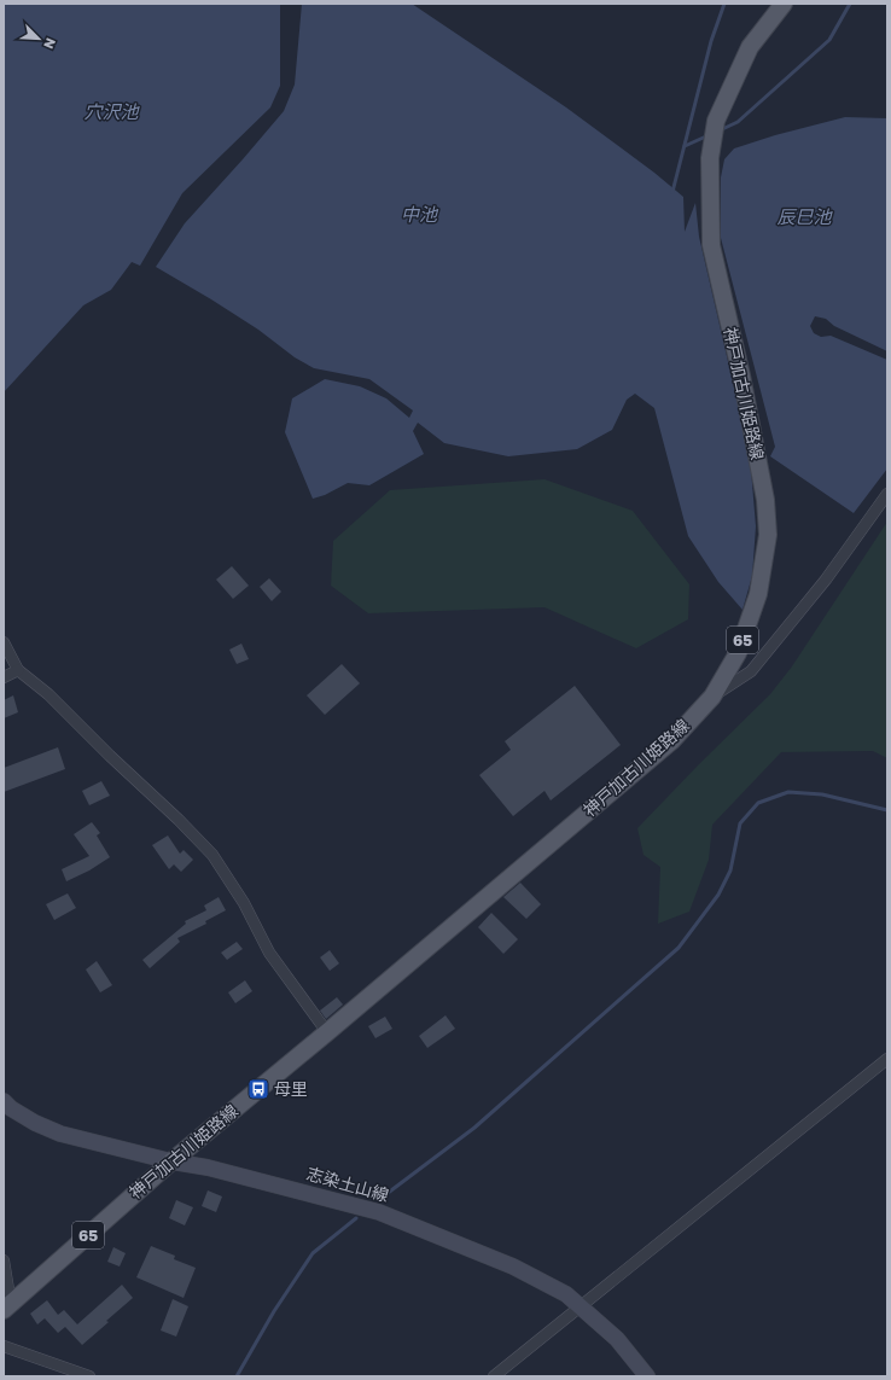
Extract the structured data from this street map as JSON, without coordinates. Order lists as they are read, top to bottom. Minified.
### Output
{"streets":{"main road":["神戸加古川姫路線","65","志染土山線"]},"crossings":[["神戸加古川姫路線","志染土山線"]],"water":["穴沢池","中池","辰巳池"],"places":{"bus stop":["母里"]},"north":"bottom right"}
